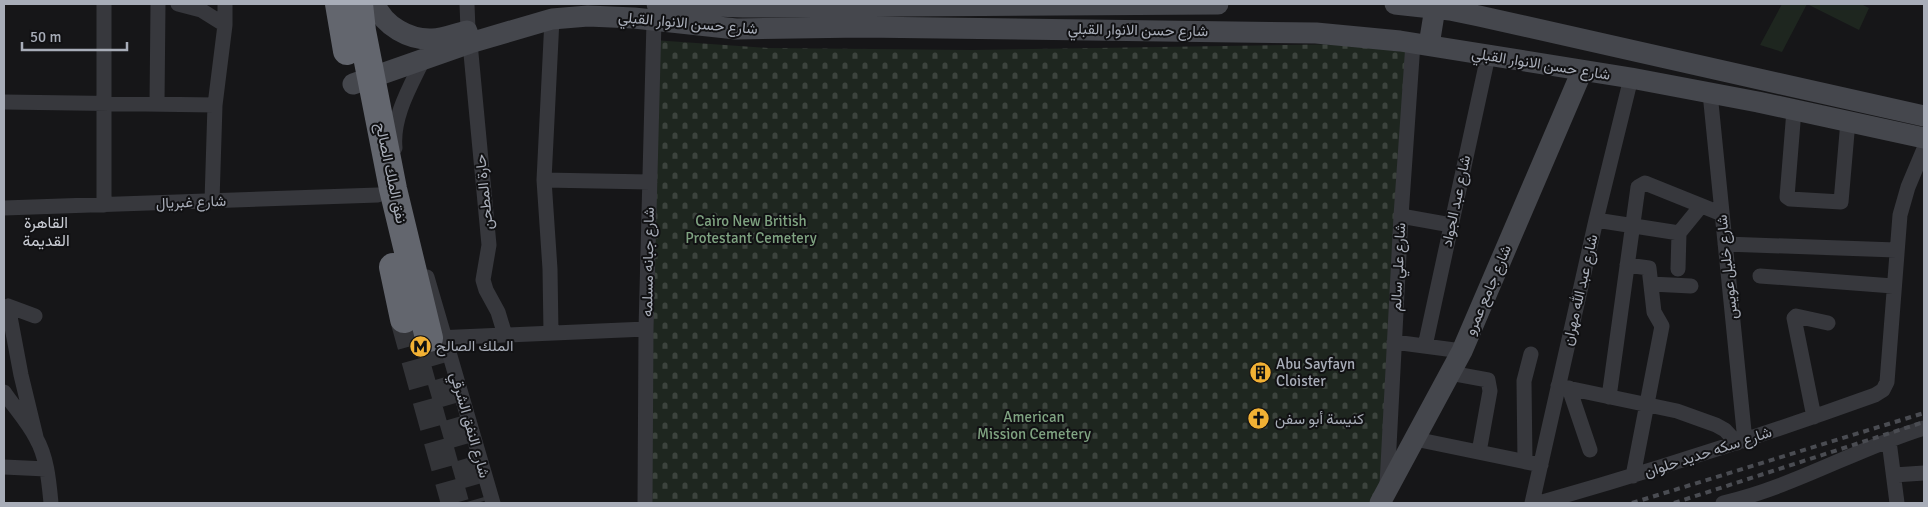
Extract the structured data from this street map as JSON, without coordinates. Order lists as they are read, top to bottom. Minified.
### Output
{"streets":{"highway":["نفق الملك الصالح"],"main road":["شارع حسن الانوار القبلي","شارع جامع عمرو"],"street":["حارة المطحن","شارع عبد الجواد","شارع غبريال","شارع جبانه مسلمه","شارع علي سالم","شارع خليل عويس","شارع عبد الله مهران","شارع النفق الشرقي","شارع سكه حديد حلوان"]},"crossings":[["شارع حسن الانوار القبلي","نفق الملك الصالح"],["شارع حسن الانوار القبلي","حارة المطحن"],["شارع حسن الانوار القبلي","شارع عبد الجواد"],["شارع حسن الانوار القبلي","شارع جبانه مسلمه"],["شارع حسن الانوار القبلي","شارع علي سالم"],["شارع حسن الانوار القبلي","شارع خليل عويس"],["شارع حسن الانوار القبلي","شارع جامع عمرو"],["شارع حسن الانوار القبلي","شارع عبد الله مهران"],["نفق الملك الصالح","شارع غبريال"],["نفق الملك الصالح","شارع النفق الشرقي"],["شارع علي سالم","شارع جامع عمرو"],["شارع خليل عويس","شارع سكه حديد حلوان"]],"districts":["القاهرة القديمة"],"parks":["Cairo New British Protestant Cemetery","American Mission Cemetery"],"places":{"metro station":["الملك الصالح"],"building":["Abu Sayfayn Cloister"],"church":["كنيسة أبو سفن"]},"scale_bar":"50 m"}
